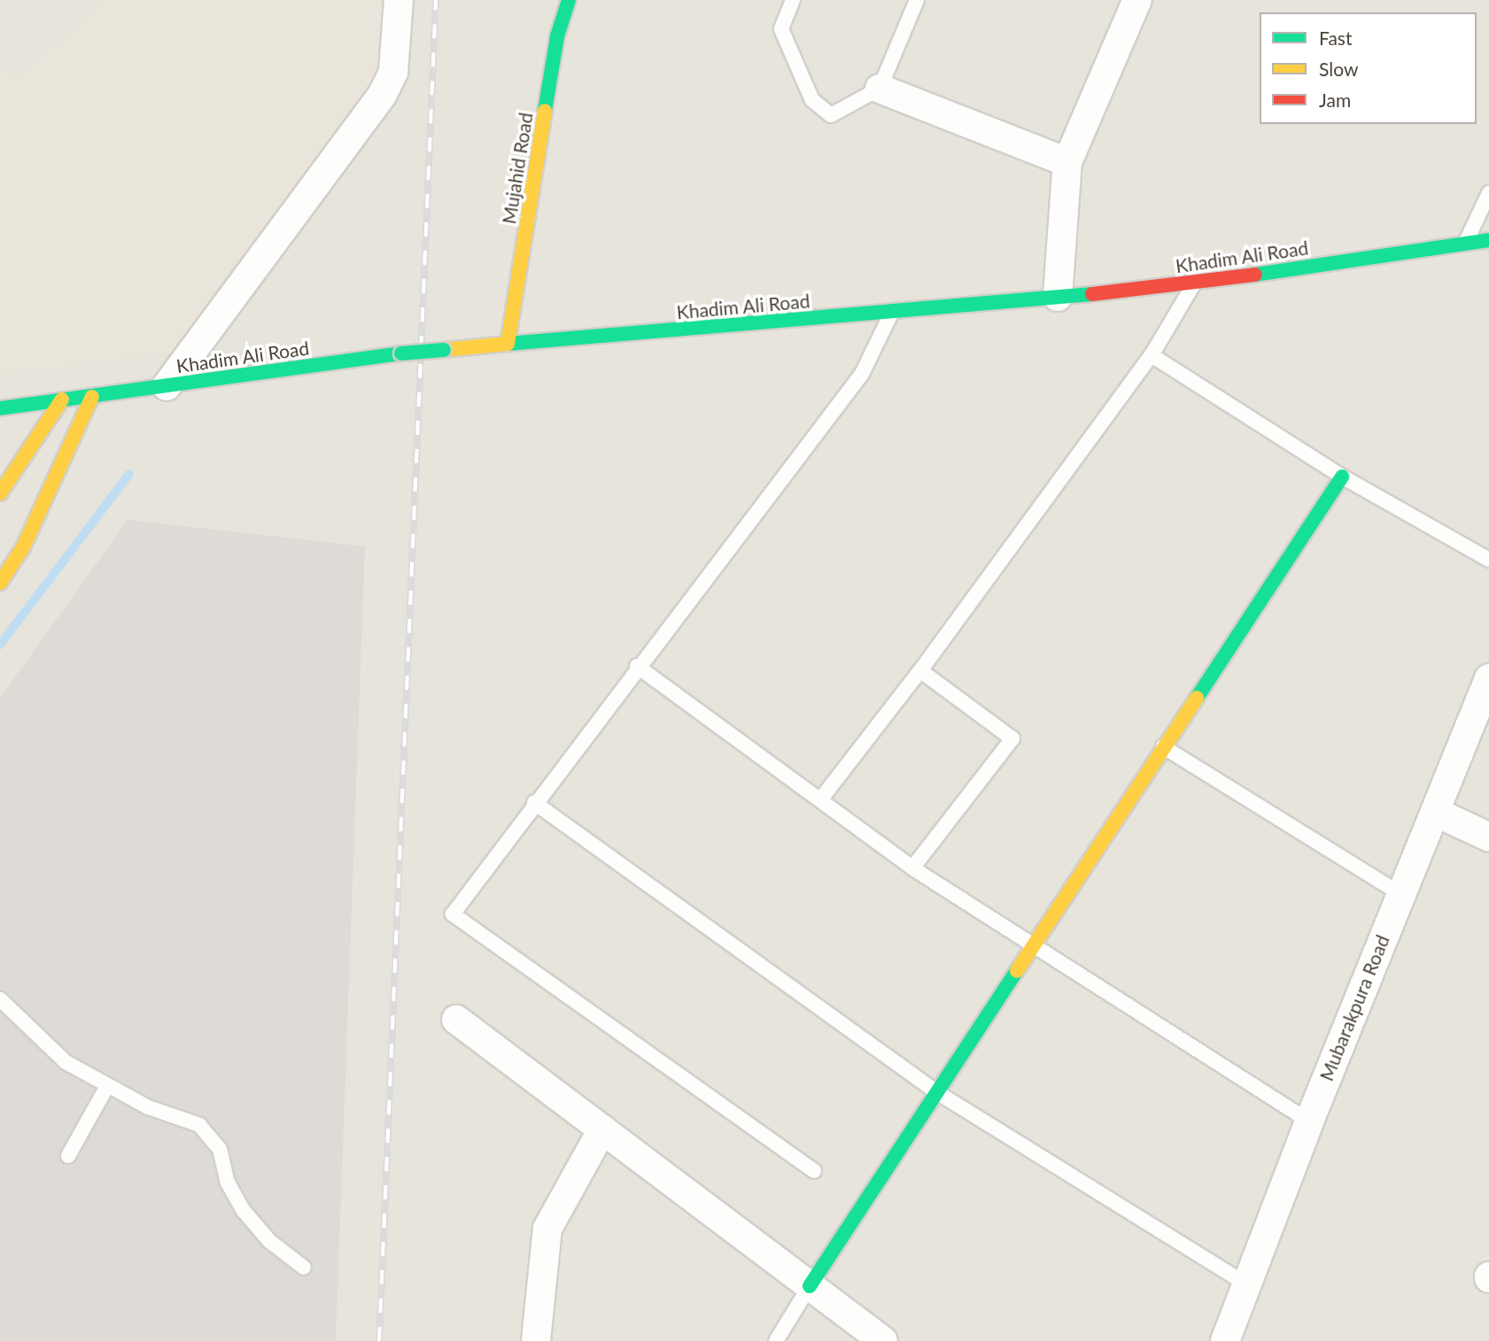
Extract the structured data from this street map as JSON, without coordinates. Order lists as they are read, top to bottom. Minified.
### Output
{"streets":{"street":["Mujahid Road","Khadim Ali Road","Mubarakpura Road"]},"crossings":[["Mujahid Road","Khadim Ali Road"]],"legend":["Fast","Slow","Jam"]}
